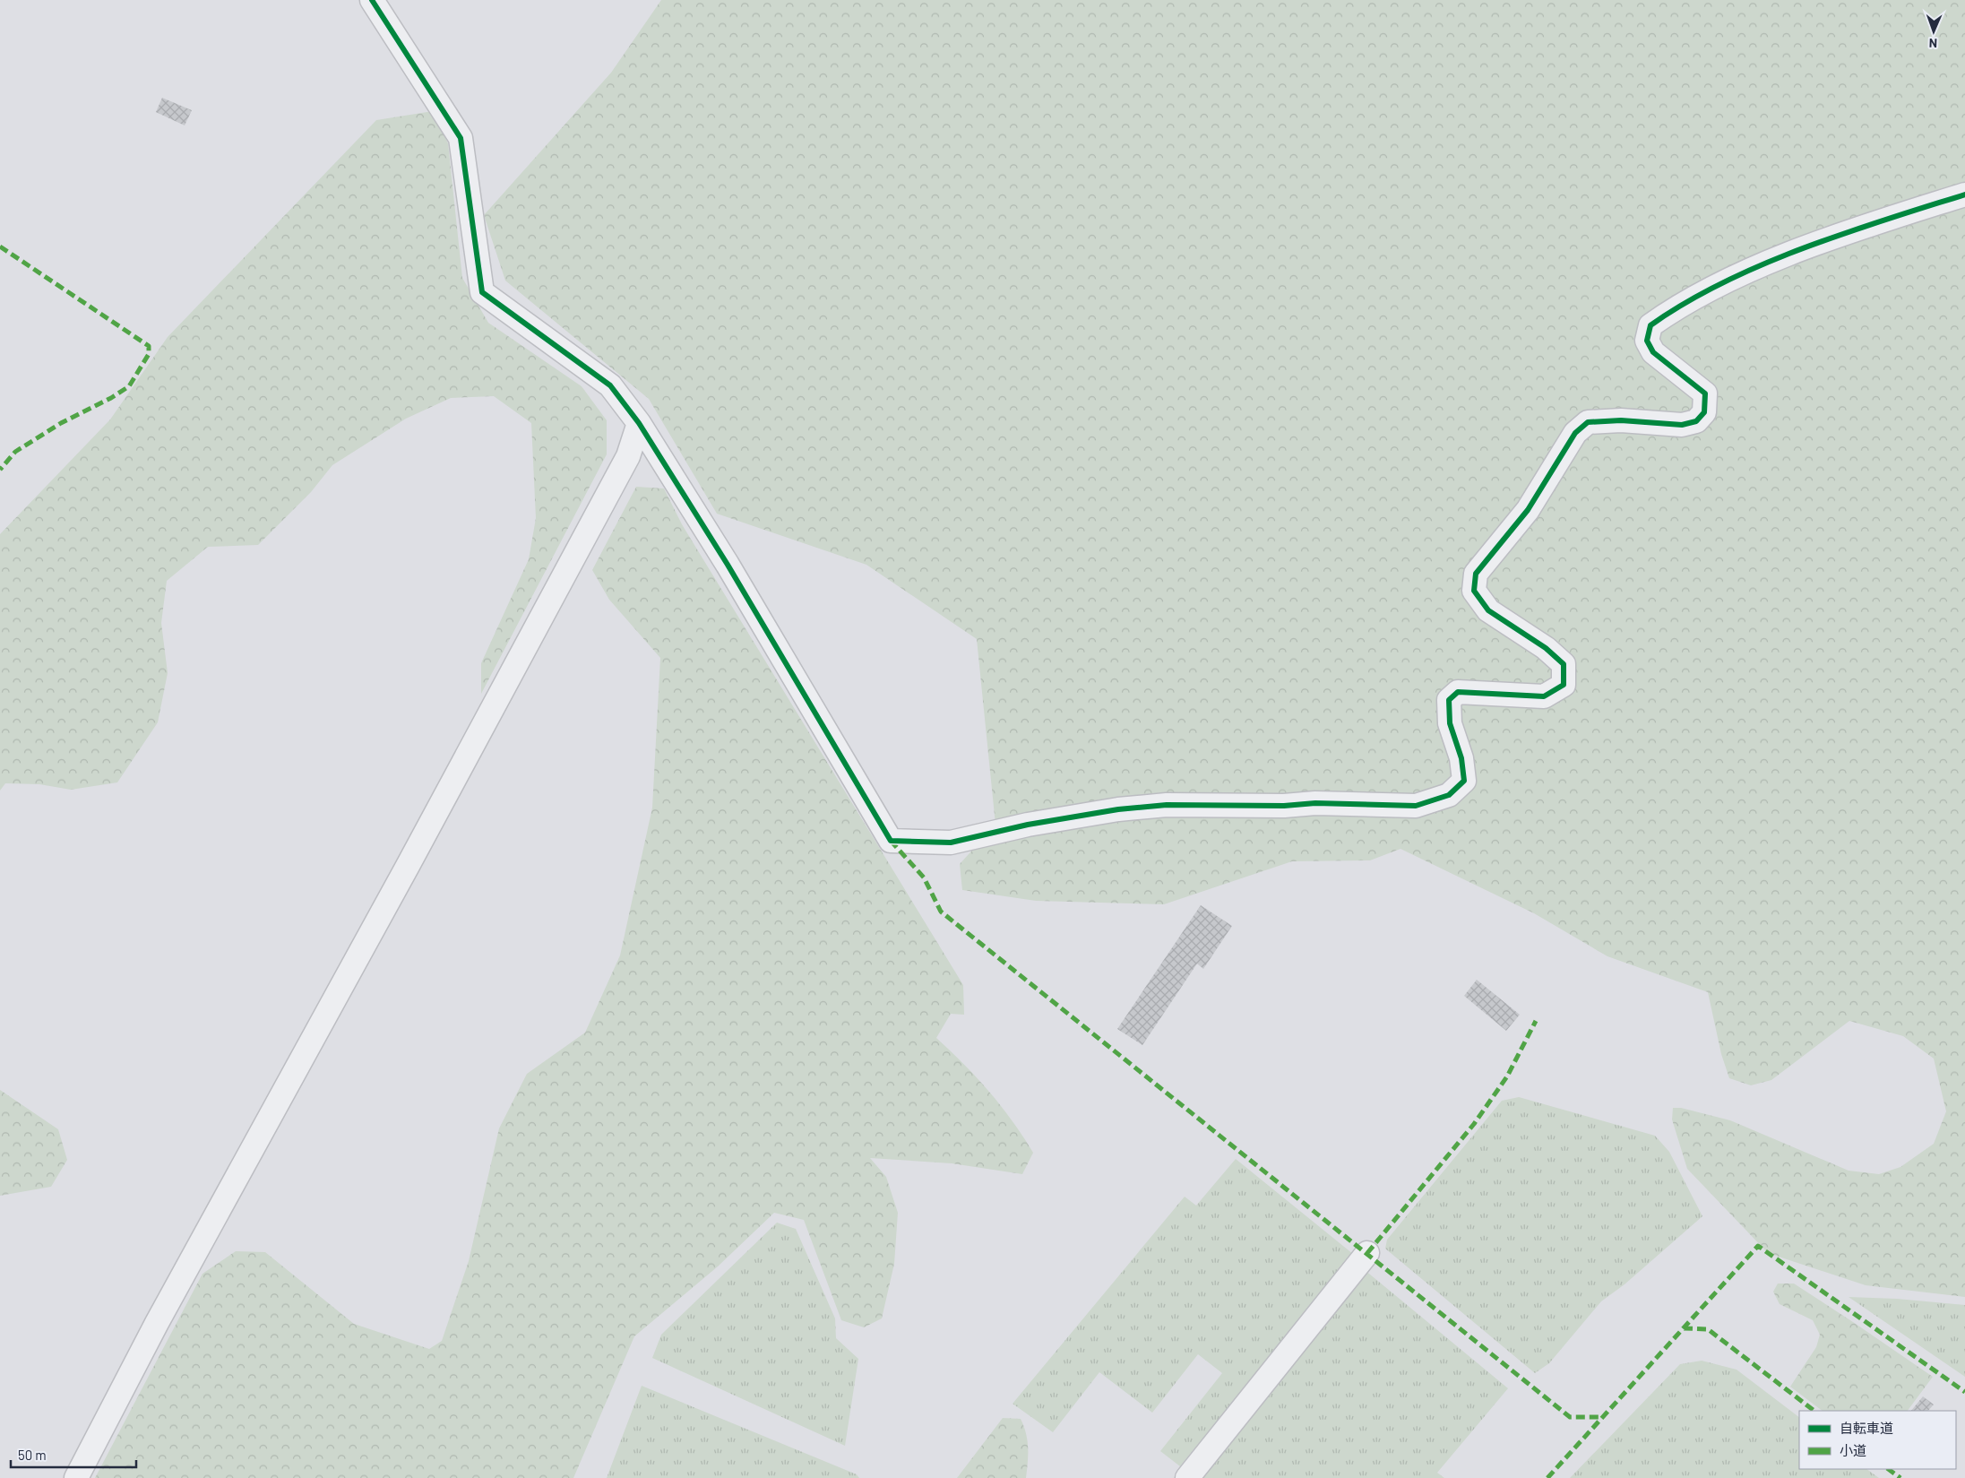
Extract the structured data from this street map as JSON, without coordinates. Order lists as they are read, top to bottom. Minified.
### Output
{"legend":["自転車道","小道"],"scale_bar":"50 m","north":"bottom"}
